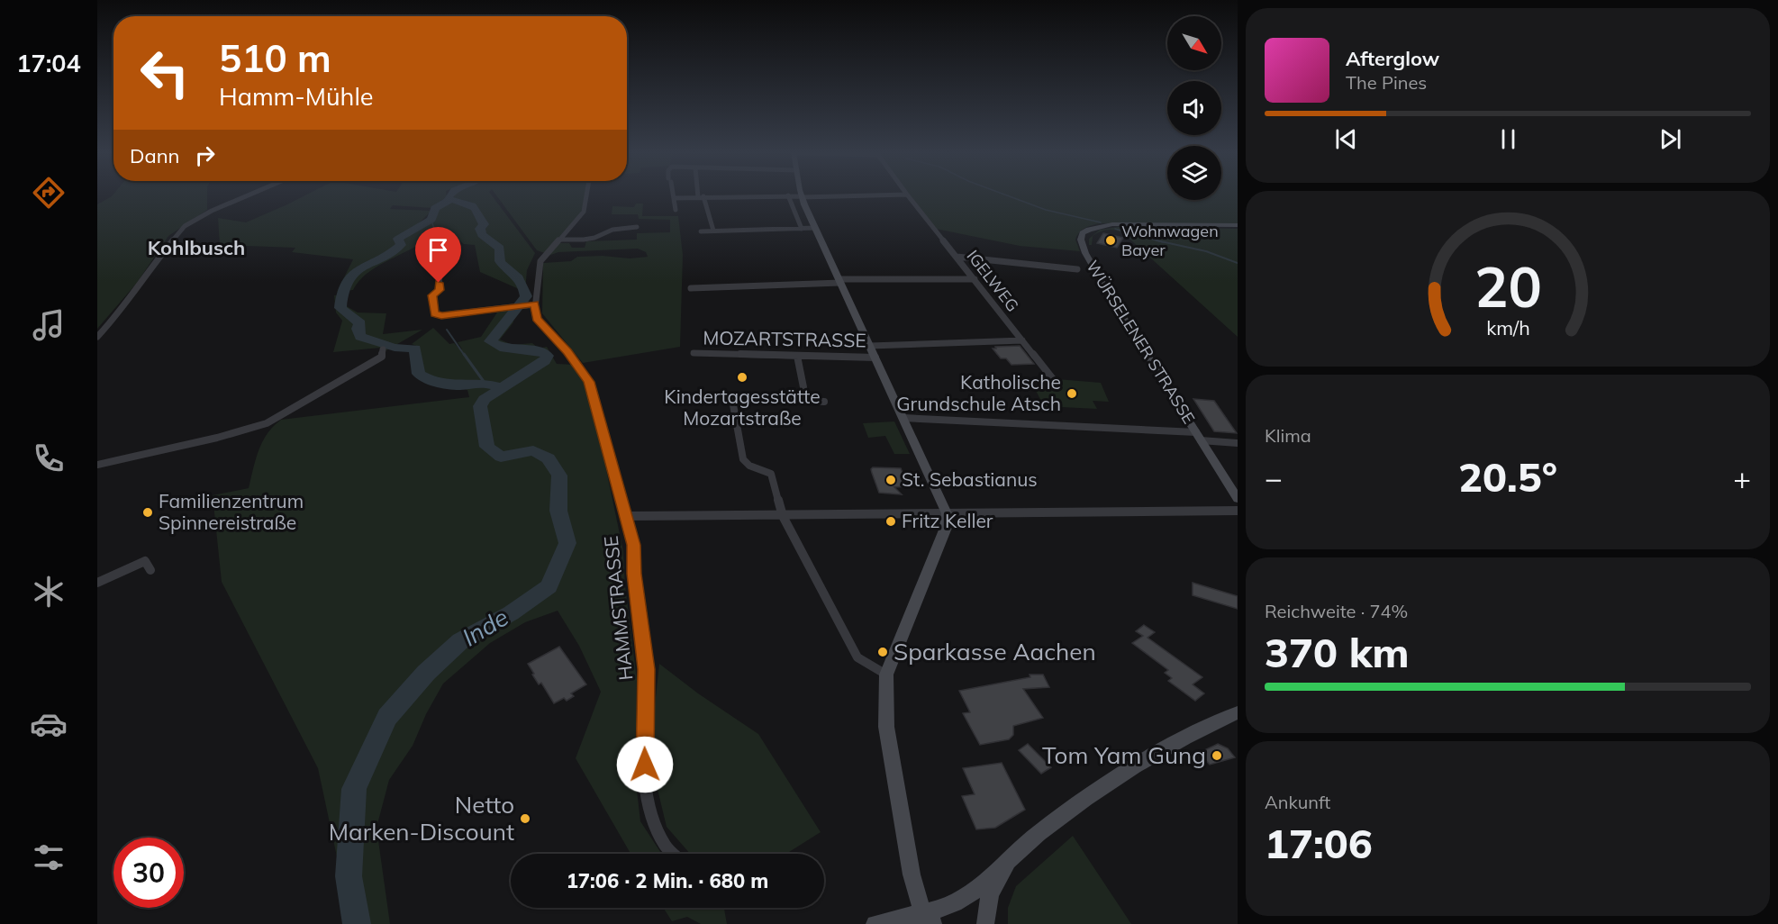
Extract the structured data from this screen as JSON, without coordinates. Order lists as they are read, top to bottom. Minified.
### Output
{"streets":{"main road":["WÜRSELENER STRASSE"],"street":["IGELWEG","MOZARTSTRASSE","HAMMSTRASSE"]},"districts":["Kohlbusch"],"water":["Inde"],"places":["Wohnwagen Bayer","Kindertagesstätte Mozartstraße","Katholische Grundschule Atsch","St. Sebastianus","Familienzentrum Spinnereistraße","Fritz Keller","Sparkasse Aachen","Tom Yam Gung","Netto Marken-Discount"],"north":"bottom right","page":{"tabs":"17:04","turn":["510 m","Hamm-Mühle"],"song":["Afterglow","The Pines"],"then":"Dann","tile":["Klima",["Reichweite · 74%","370 km"],["Ankunft","17:06"]],"heat":["−","20.5°","+"],"limit":"30","trip":"17:06 · 2 Min. · 680 m","gauge":["20","km/h"]}}
